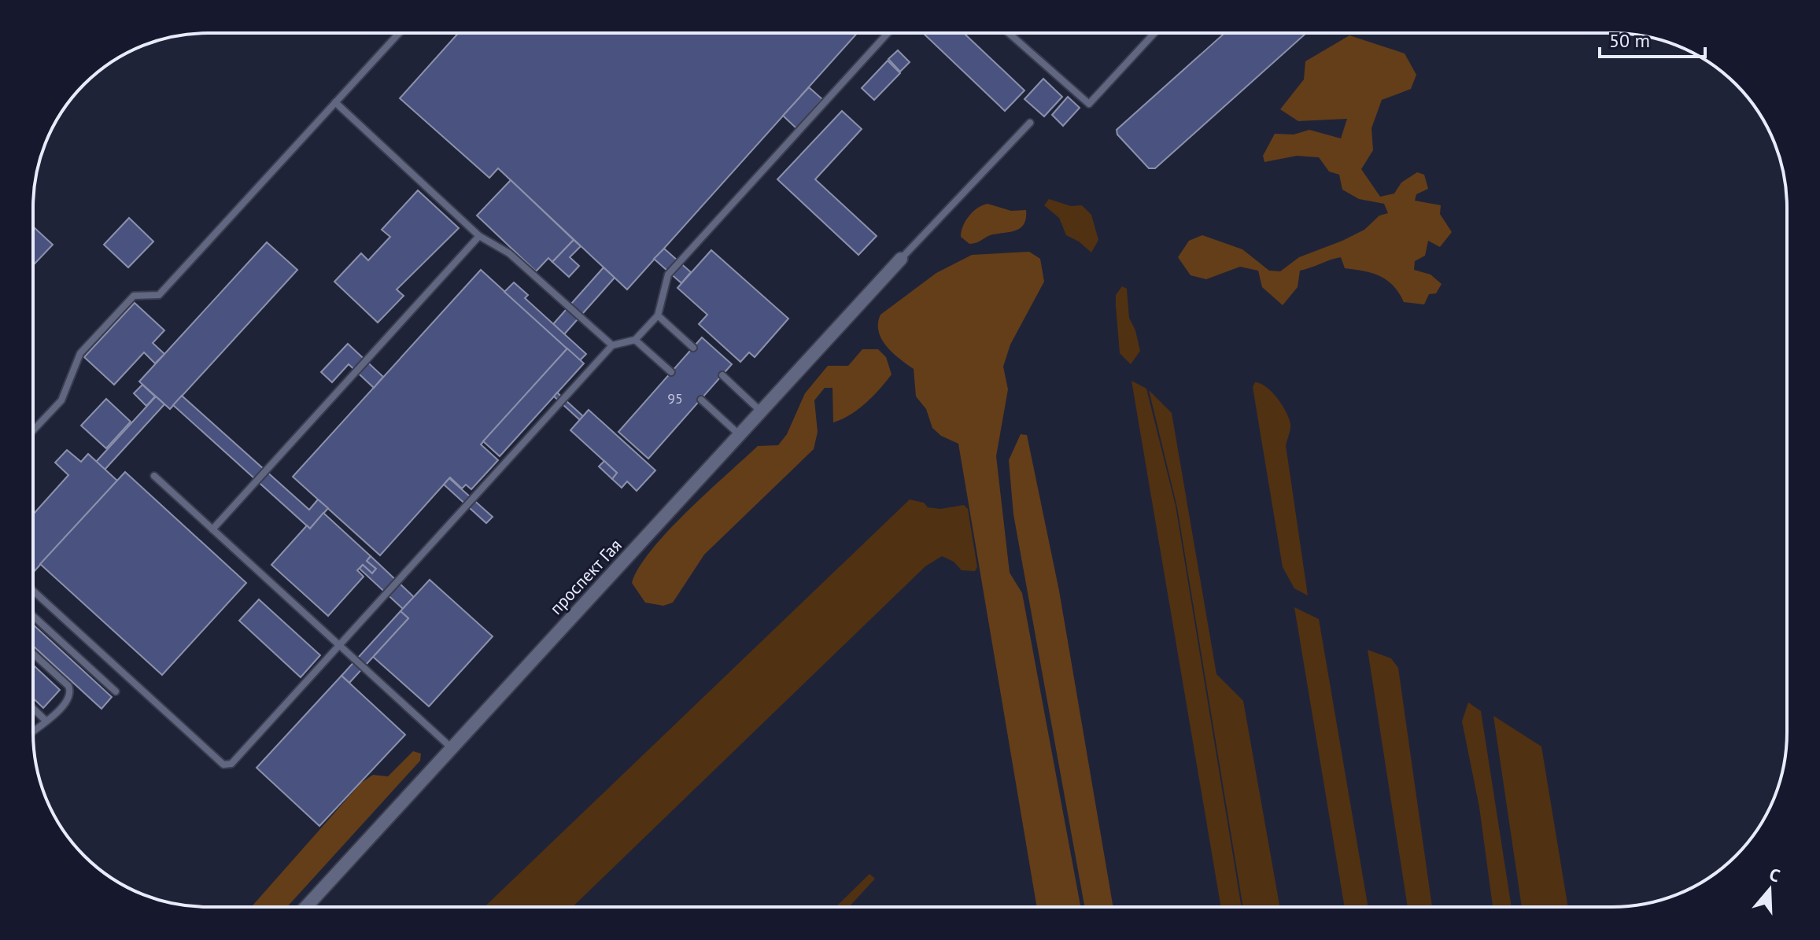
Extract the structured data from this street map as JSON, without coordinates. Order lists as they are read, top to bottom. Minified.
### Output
{"streets":{"street":["проспект Гая"]},"house_numbers":["95"],"scale_bar":"50 m","north":"top"}
